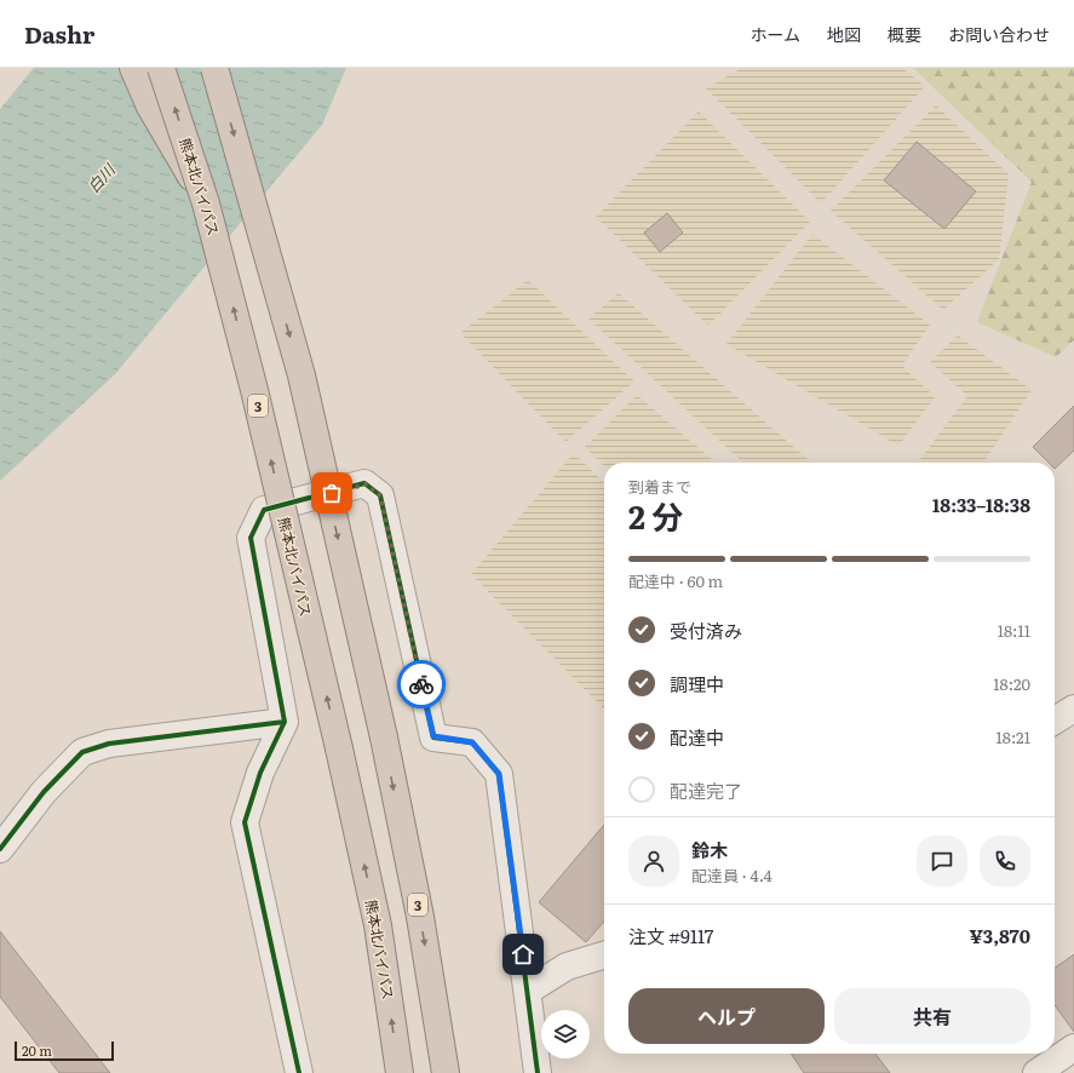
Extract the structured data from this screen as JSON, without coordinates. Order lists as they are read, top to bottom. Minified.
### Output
{"streets":{"highway":["熊本北バイパス","3"]},"crossings":[["熊本北バイパス","3"]],"water":["白川"],"scale_bar":"20 m","page":{"header":"Dashr","nav":["ホーム","地図","概要","お問い合わせ"],"heading":["2 分","到着まで","18:33–18:38"],"panel":["鈴木","配達員 · 4.4","注文 #9117","¥3,870"],"bar":"配達中 · 60 m","list":[["受付済み","18:11"],["調理中","18:20"],["配達中","18:21"],"配達完了"],"buttons":["ヘルプ","共有"],"scale":"20 m"}}
